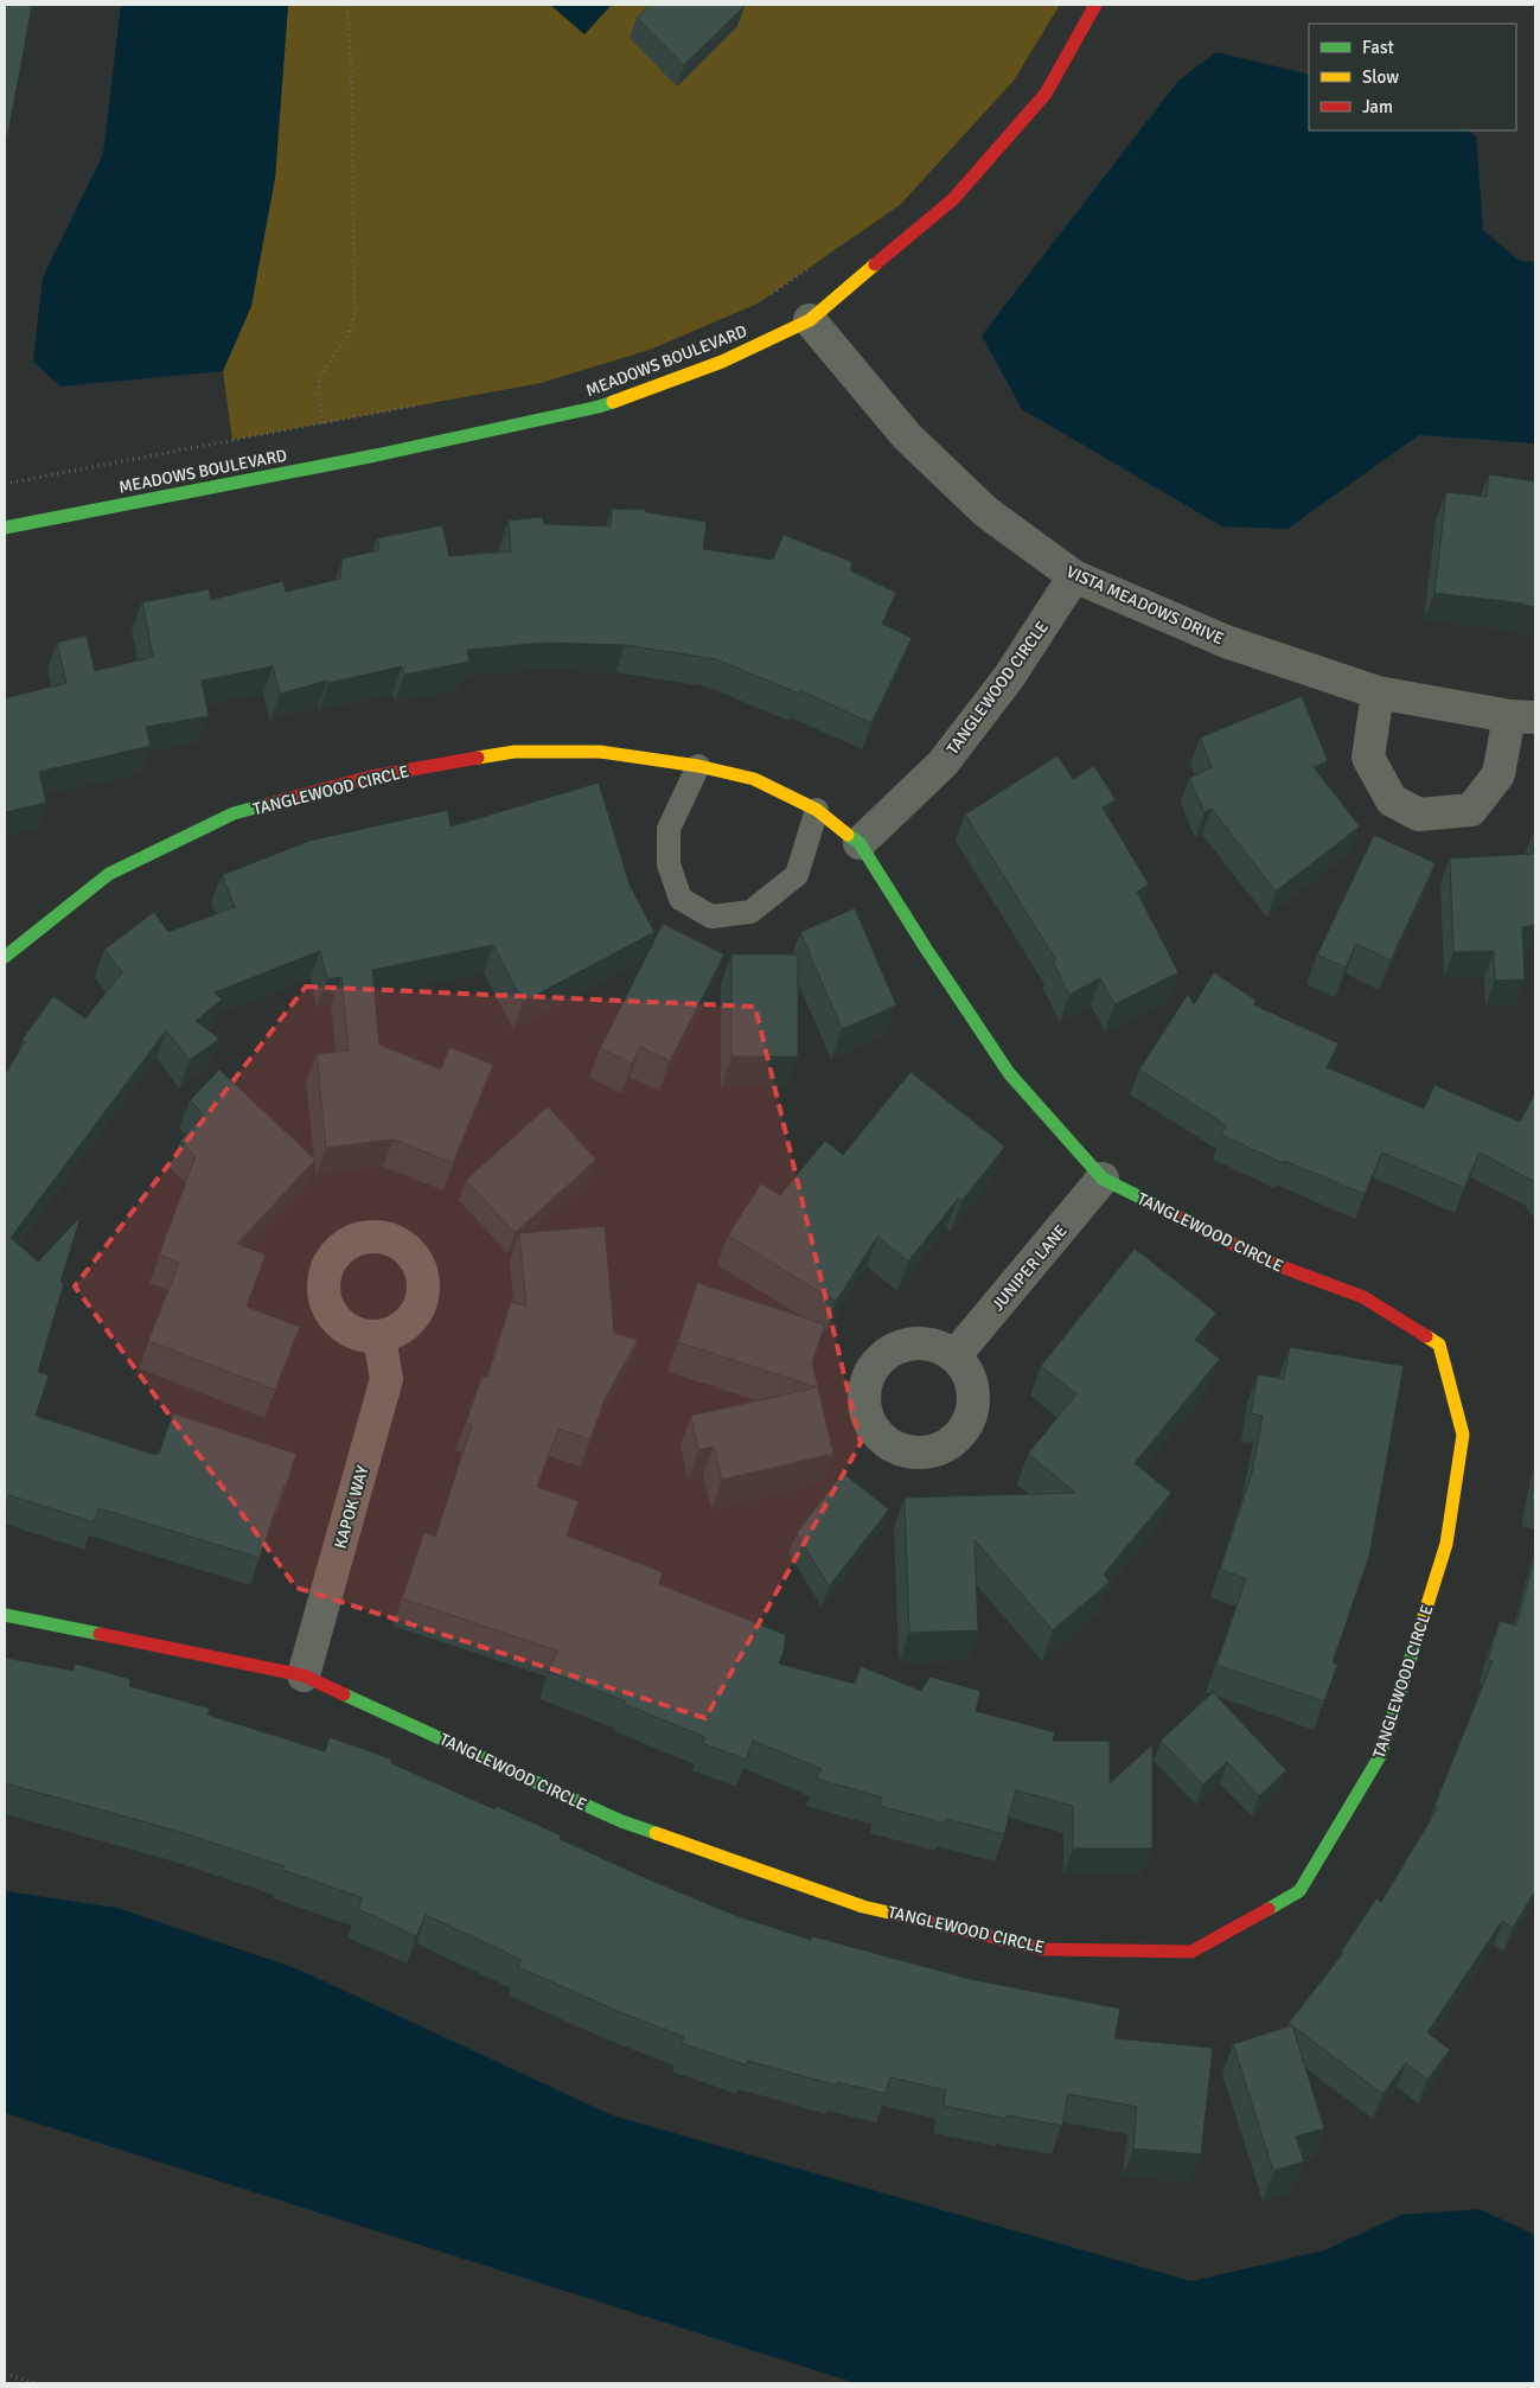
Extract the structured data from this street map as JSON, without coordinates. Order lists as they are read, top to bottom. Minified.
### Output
{"streets":{"street":["MEADOWS BOULEVARD","VISTA MEADOWS DRIVE","TANGLEWOOD CIRCLE","JUNIPER LANE","KAPOK WAY"]},"crossings":[["MEADOWS BOULEVARD","VISTA MEADOWS DRIVE"],["VISTA MEADOWS DRIVE","TANGLEWOOD CIRCLE"],["TANGLEWOOD CIRCLE","JUNIPER LANE"],["TANGLEWOOD CIRCLE","KAPOK WAY"]],"legend":["Fast","Slow","Jam"]}
